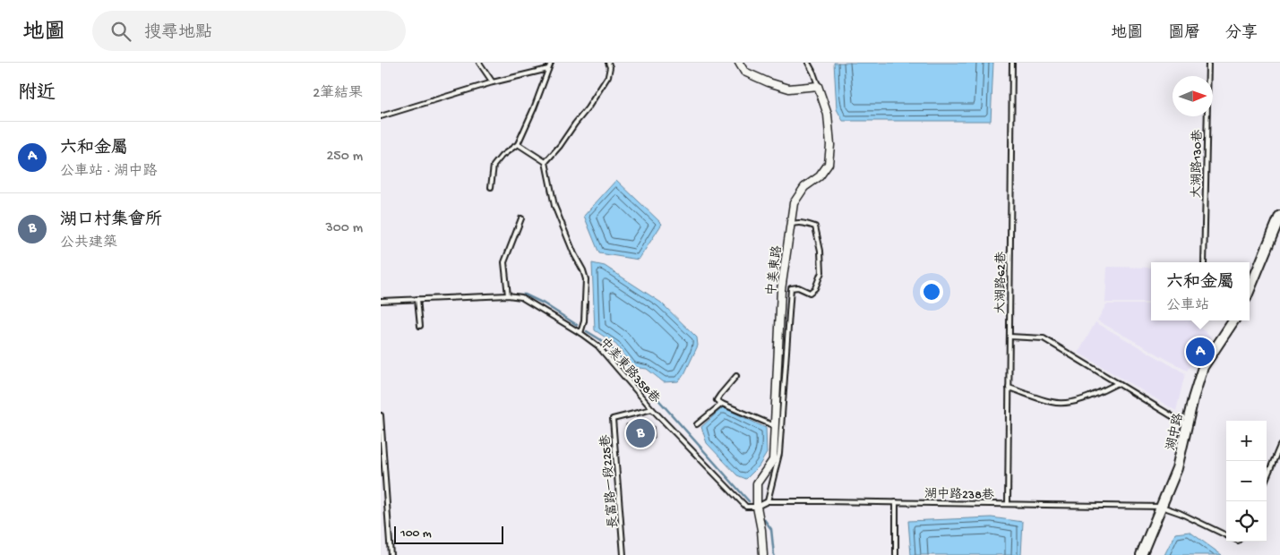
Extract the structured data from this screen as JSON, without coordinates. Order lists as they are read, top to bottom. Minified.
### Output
{"streets":{"street":["中美東路","湖中路"],"lane":["大湖路130巷","大湖路62巷","中美東路358巷","長富路一段225巷","湖中路238巷"]},"crossings":[["中美東路","中美東路358巷"],["中美東路","湖中路238巷"],["大湖路62巷","湖中路238巷"],["中美東路358巷","長富路一段225巷"],["中美東路358巷","湖中路238巷"],["湖中路","湖中路238巷"]],"scale_bar":"100 m","north":"right","page":{"header":"地圖","search":"搜尋地點","nav":["地圖","圖層","分享"],"heading":["附近","2筆結果"],"list":[{"mark":"A","name":"六和金屬","note":"公車站 · 湖中路","value":"250 m"},{"mark":"B","name":"湖口村集會所","note":"公共建築","value":"300 m"}],"popup":["六和金屬","公車站"],"pins":["A","B"],"map_buttons":["+","−"],"scale":"100 m"}}
